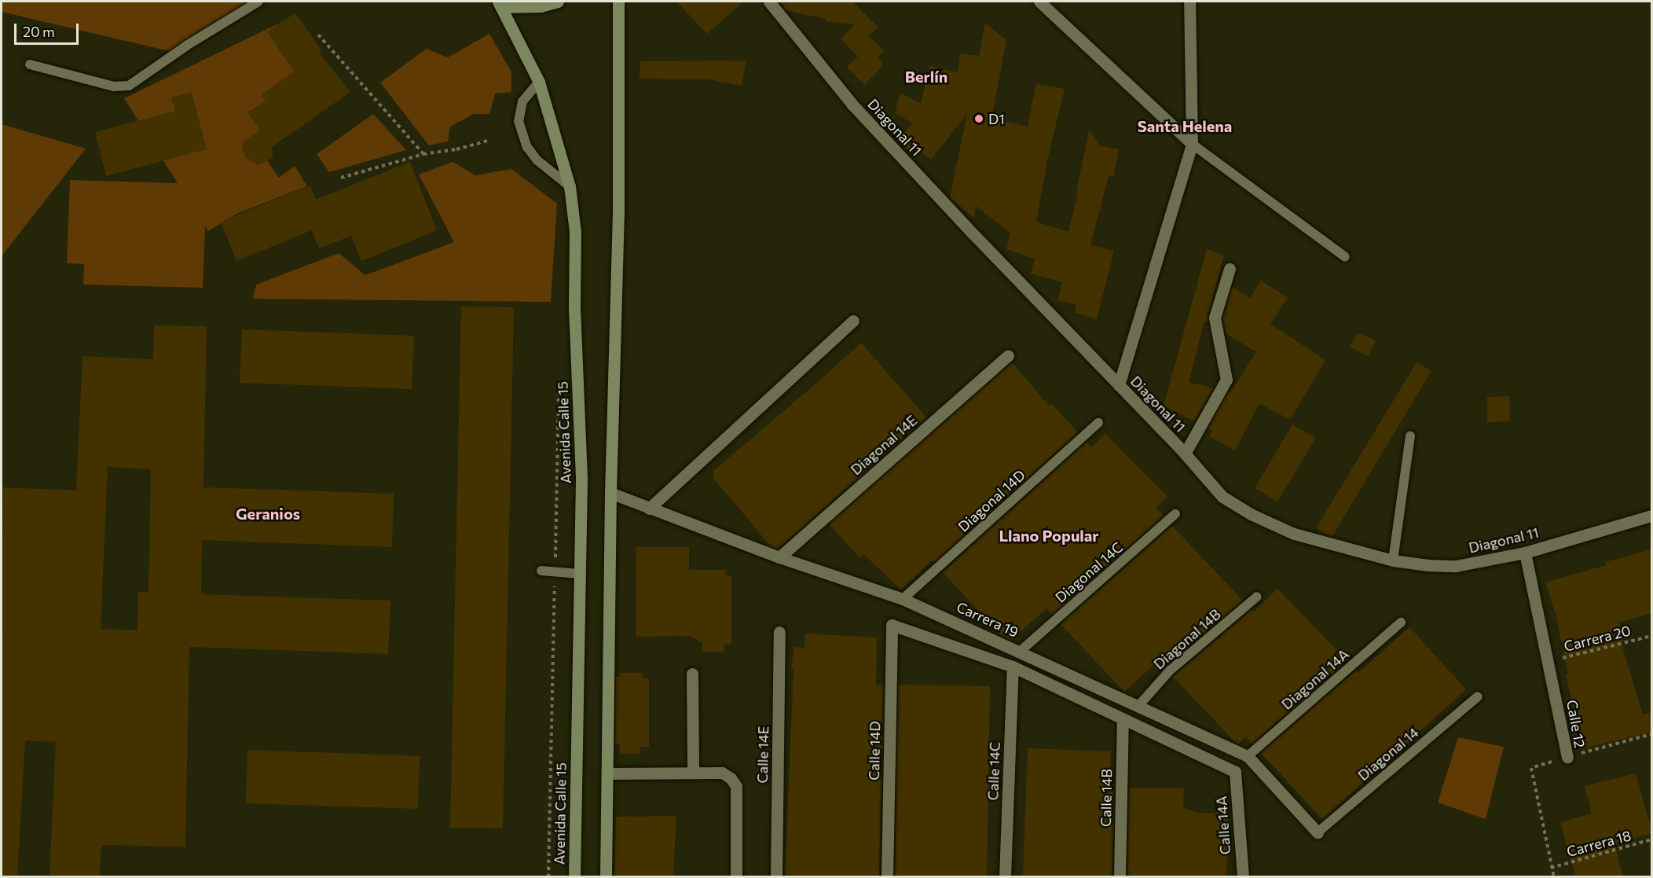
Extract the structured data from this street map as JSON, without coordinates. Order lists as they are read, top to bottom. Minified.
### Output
{"streets":{"main road":["Avenida Calle 15"],"street":["Diagonal 11","Diagonal 14E","Carrera 19","Calle 12","Calle 14D","Calle 14E","Calle 14C","Calle 14B","Calle 14A"],"lane":["Diagonal 14D","Diagonal 14C","Diagonal 14B","Diagonal 14A","Diagonal 14"],"path":["Carrera 20","Carrera 18"]},"crossings":[["Diagonal 11","Calle 12"],["Diagonal 14E","Carrera 19"],["Diagonal 14D","Carrera 19"],["Diagonal 14C","Carrera 19"],["Carrera 19","Diagonal 14B"],["Carrera 19","Diagonal 14A"],["Carrera 19","Diagonal 14"],["Carrera 20","Calle 12"],["Calle 12","Carrera 18"],["Calle 14D","Calle 14C"],["Calle 14B","Calle 14A"]],"districts":["Berlín","Santa Helena","Geranios","Llano Popular"],"places":["D1"],"scale_bar":"20 m"}
